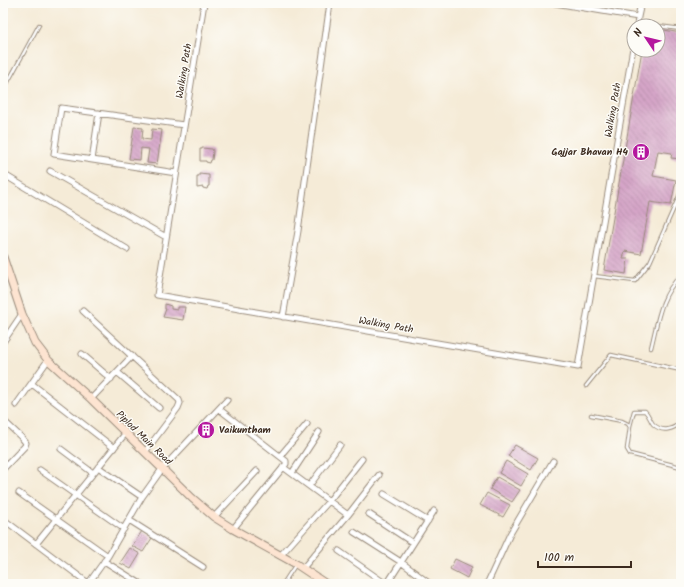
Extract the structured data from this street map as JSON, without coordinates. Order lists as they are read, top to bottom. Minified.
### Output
{"streets":{"street":["Walking Path","Piplod Main Road"]},"places":{"building":["Gajjar Bhavan H4","Vaikuntham"]},"scale_bar":"100 m","north":"top left"}
